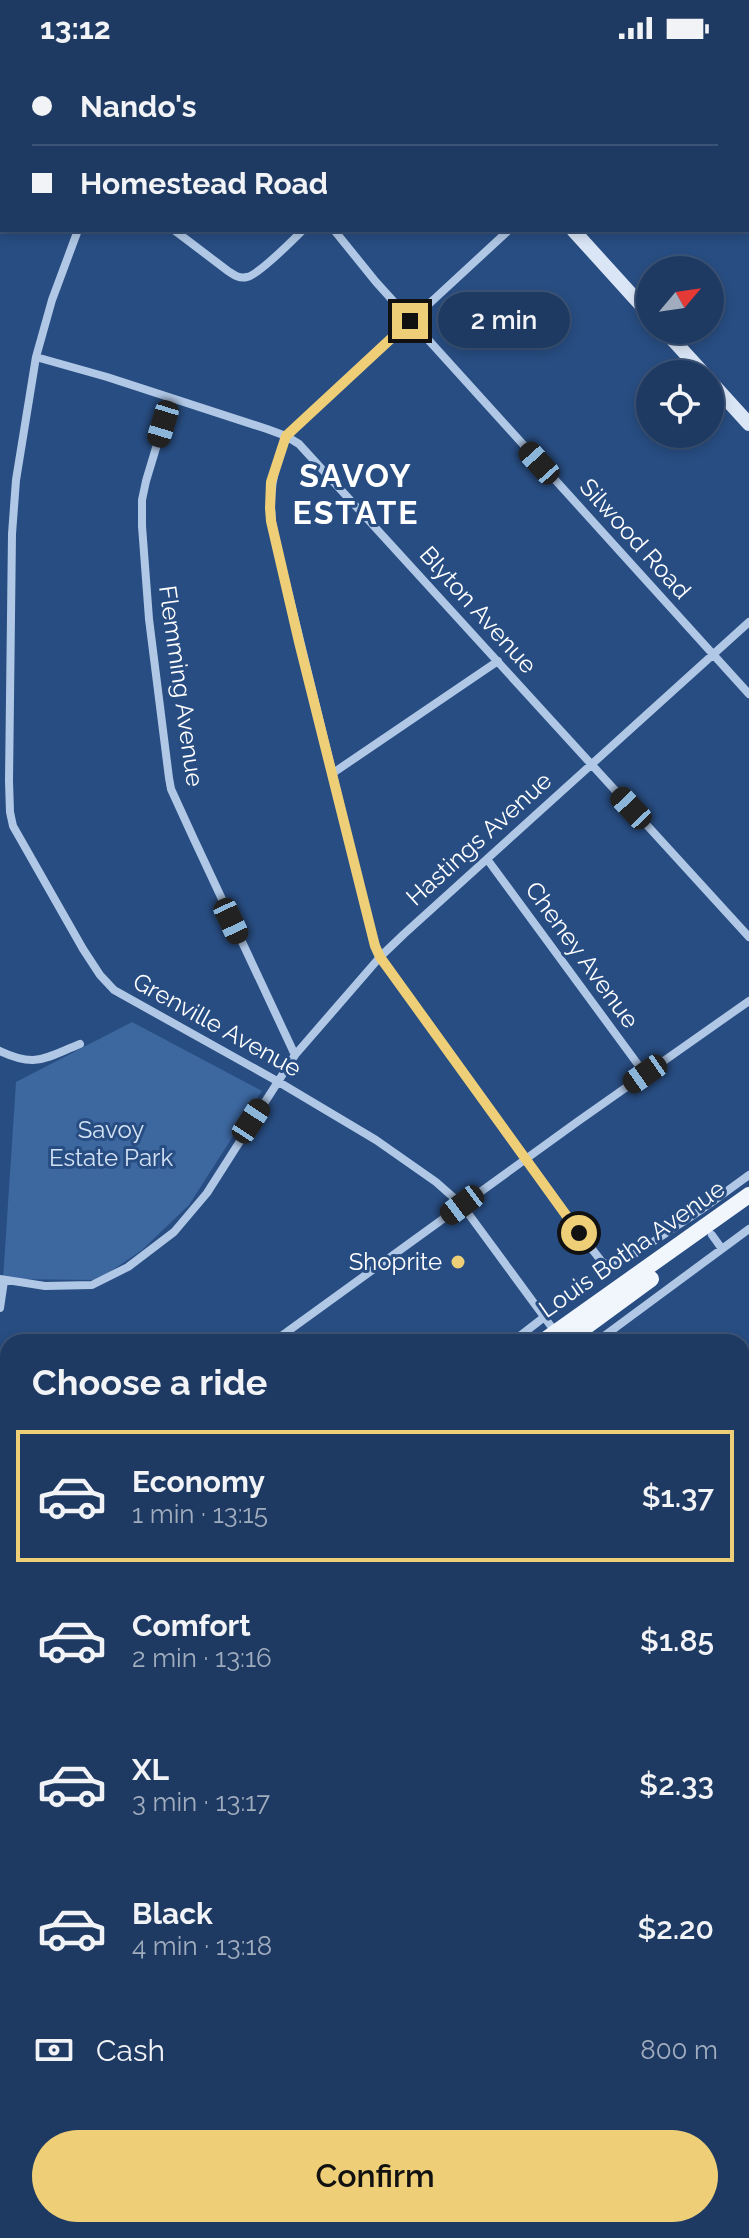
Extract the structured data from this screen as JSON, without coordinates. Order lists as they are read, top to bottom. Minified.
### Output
{"streets":{"main road":["Louis Botha Avenue"],"street":["Silwood Road","Blyton Avenue","Flemming Avenue","Hastings Avenue","Cheney Avenue","Grenville Avenue"]},"crossings":[["Silwood Road","Hastings Avenue"],["Blyton Avenue","Flemming Avenue"],["Blyton Avenue","Hastings Avenue"],["Blyton Avenue","Grenville Avenue"],["Flemming Avenue","Hastings Avenue"],["Hastings Avenue","Cheney Avenue"],["Hastings Avenue","Grenville Avenue"],["Grenville Avenue","Louis Botha Avenue"]],"districts":["SAVOY ESTATE"],"parks":["Savoy Estate Park"],"places":["Shoprite"],"north":"top right","page":{"status":"13:12","banner":["Nando's","Homestead Road"],"bubble":"2 min","heading":"Choose a ride","list":[{"name":"Economy","note":"1 min · 13:15","value":"$1.37"},{"name":"Comfort","note":"2 min · 13:16","value":"$1.85"},{"name":"XL","note":"3 min · 13:17","value":"$2.33"},{"name":"Black","note":"4 min · 13:18","value":"$2.20"}],"pay":["Cash","800 m"],"buttons":"Confirm"}}
